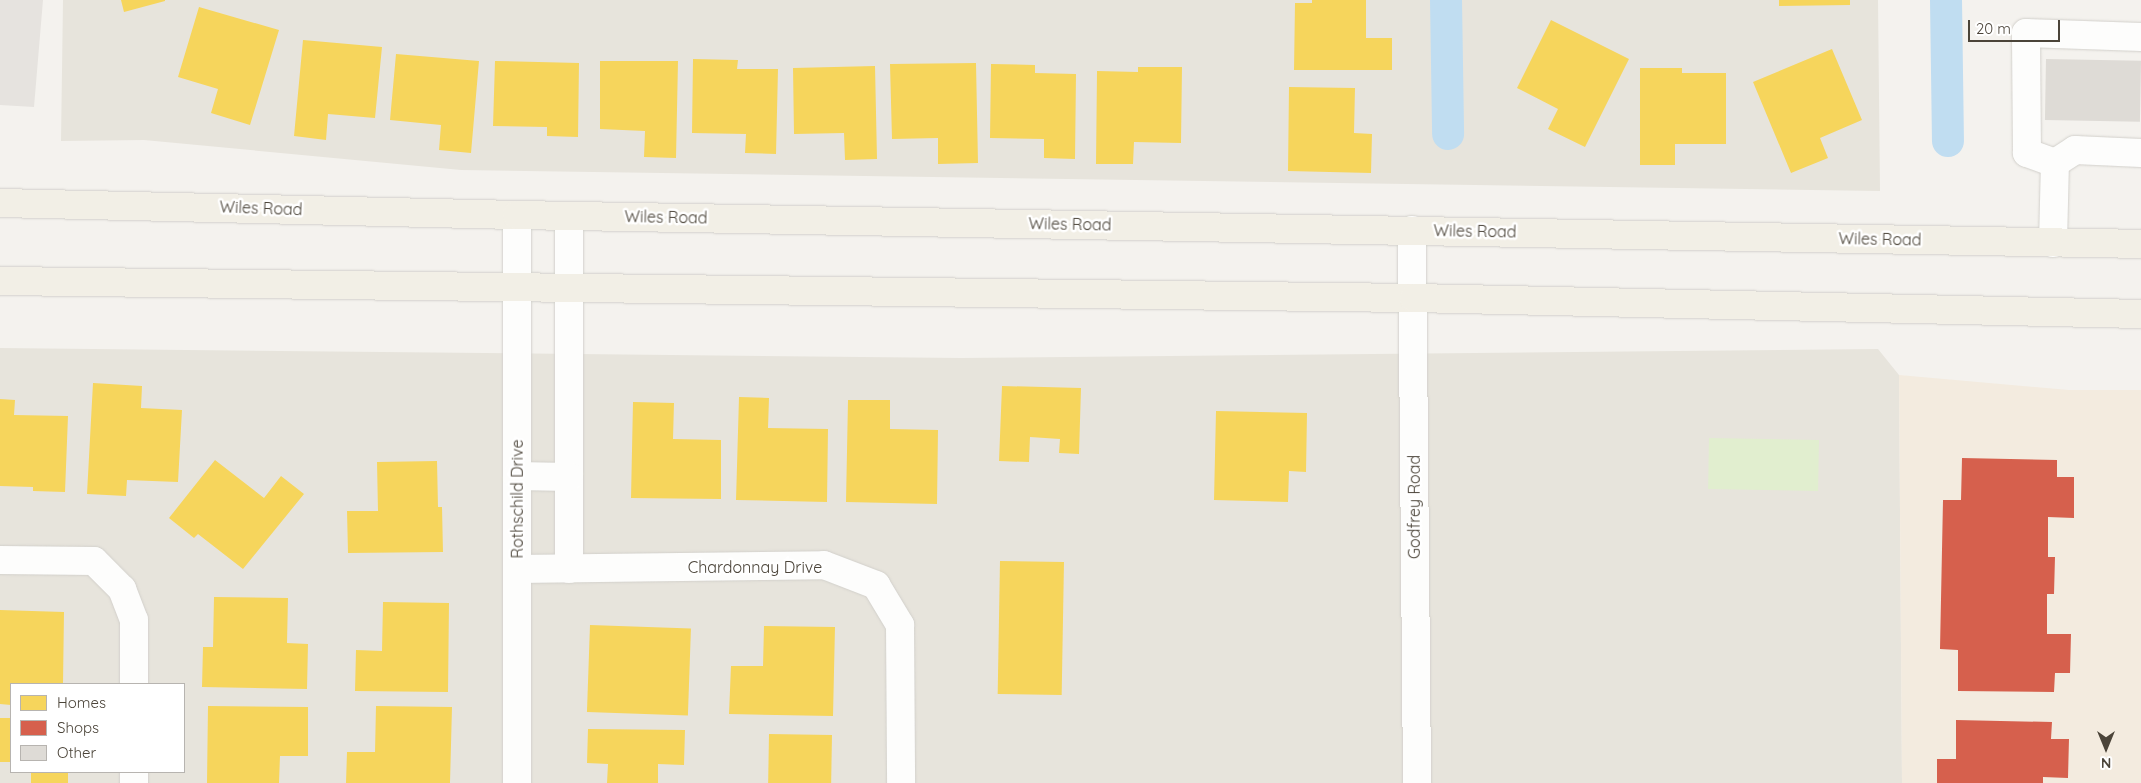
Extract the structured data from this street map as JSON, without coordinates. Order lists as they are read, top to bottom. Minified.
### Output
{"streets":{"main road":["Wiles Road"],"street":["Rothschild Drive","Godfrey Road","Chardonnay Drive"]},"crossings":[["Wiles Road","Rothschild Drive"],["Wiles Road","Godfrey Road"],["Rothschild Drive","Chardonnay Drive"]],"legend":["Homes","Shops","Other"],"scale_bar":"20 m","north":"bottom"}
